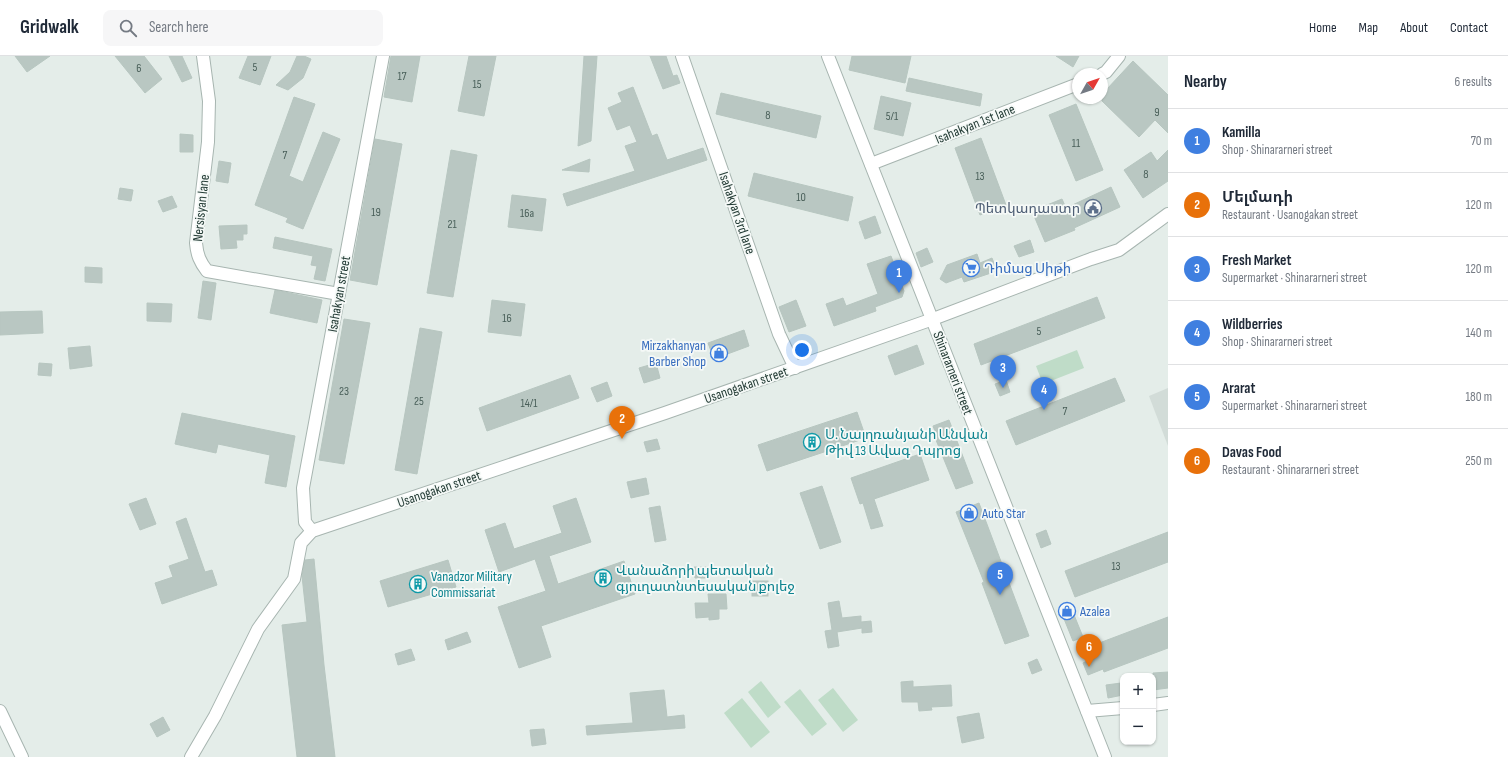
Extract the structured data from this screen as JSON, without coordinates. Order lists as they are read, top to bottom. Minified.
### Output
{"streets":{"street":["Isahakyan 1st lane","Nersisyan lane","Isahakyan 3rd lane","Isahakyan street","Shinararneri street","Usanogakan street"]},"crossings":[["Isahakyan 1st lane","Shinararneri street"],["Nersisyan lane","Isahakyan street"],["Isahakyan 3rd lane","Usanogakan street"],["Isahakyan street","Usanogakan street"],["Shinararneri street","Usanogakan street"]],"places":{"public building":["Պետկադաստր"],"supermarket":["Դիմաց Սիթի"],"shop":["Mirzakhanyan Barber Shop","Auto Star","Azalea"],"building":["Ս. Նալղռանյանի Անվան Թիվ 13 Ավագ Դպրոց","Վանաձորի պետական գյուղատնտեսական քոլեջ","Vanadzor Military Commissariat"]},"house_numbers":["5","6","17","15","9","8","5/1","11","7","8","13","10","19","16a","21","16","5","23","25","14/1","7","13"],"north":"top right","page":{"header":"Gridwalk","search":"Search here","nav":["Home","Map","About","Contact"],"heading":["Nearby","6 results"],"list":[{"mark":"1","name":"Kamilla","note":"Shop · Shinararneri street","value":"70 m"},{"mark":"2","name":"Մելմադի","note":"Restaurant · Usanogakan street","value":"120 m"},{"mark":"3","name":"Fresh Market","note":"Supermarket · Shinararneri street","value":"120 m"},{"mark":"4","name":"Wildberries","note":"Shop · Shinararneri street","value":"140 m"},{"mark":"5","name":"Ararat","note":"Supermarket · Shinararneri street","value":"180 m"},{"mark":"6","name":"Davas Food","note":"Restaurant · Shinararneri street","value":"250 m"}],"pins":["1","3","4","2","5","6"],"map_buttons":["+","−"]}}
